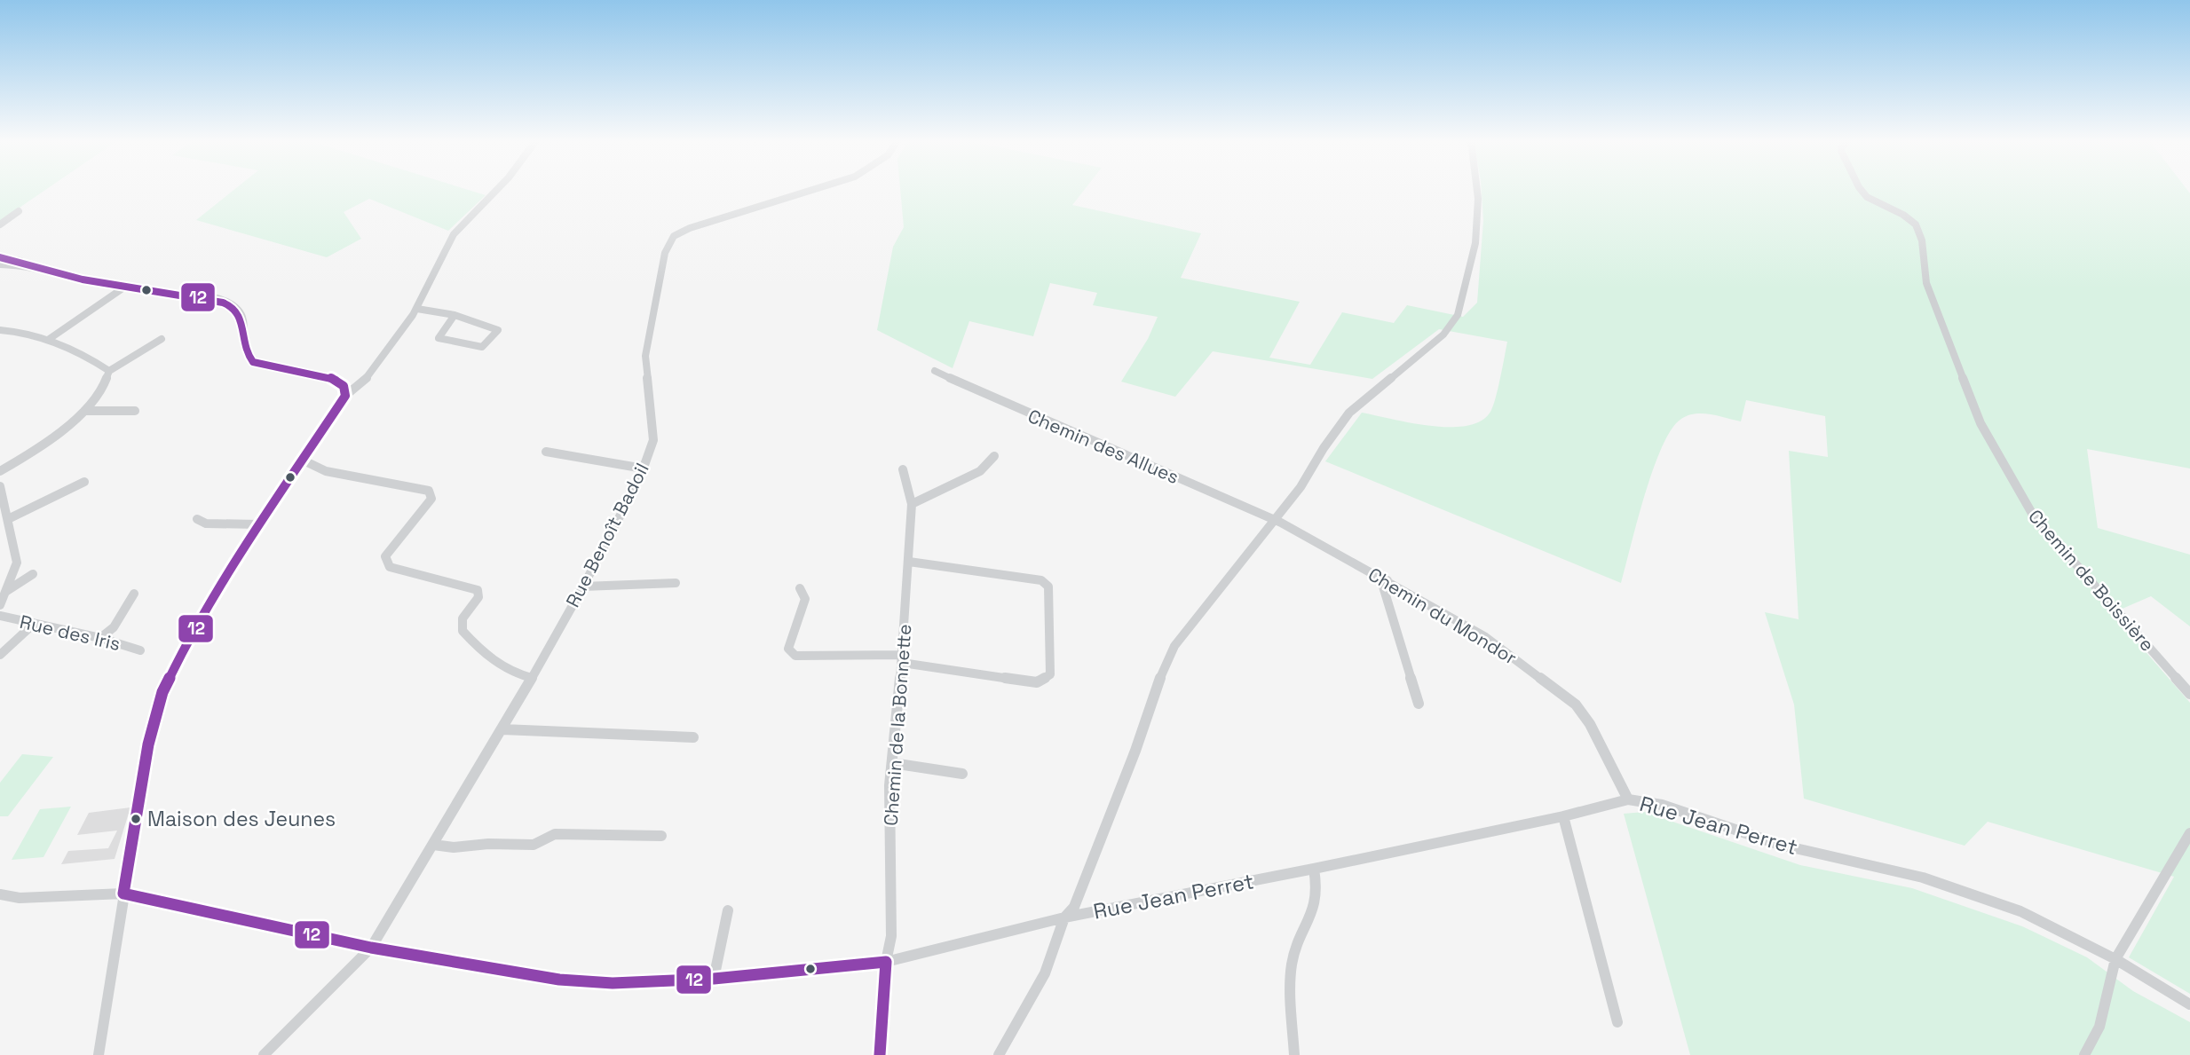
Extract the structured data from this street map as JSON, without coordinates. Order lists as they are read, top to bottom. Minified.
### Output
{"streets":{"street":["Chemin des Allues","Rue Benoît Badoil","Chemin de Boissière","Chemin du Mondor","Rue des Iris","Chemin de la Bonnette","Rue Jean Perret"]},"crossings":[["Chemin des Allues","Chemin du Mondor"],["Rue Benoît Badoil","Rue Jean Perret"],["Chemin du Mondor","Rue Jean Perret"],["Chemin de la Bonnette","Rue Jean Perret"]],"places":["Maison des Jeunes"],"lines":["transit line 12"]}
